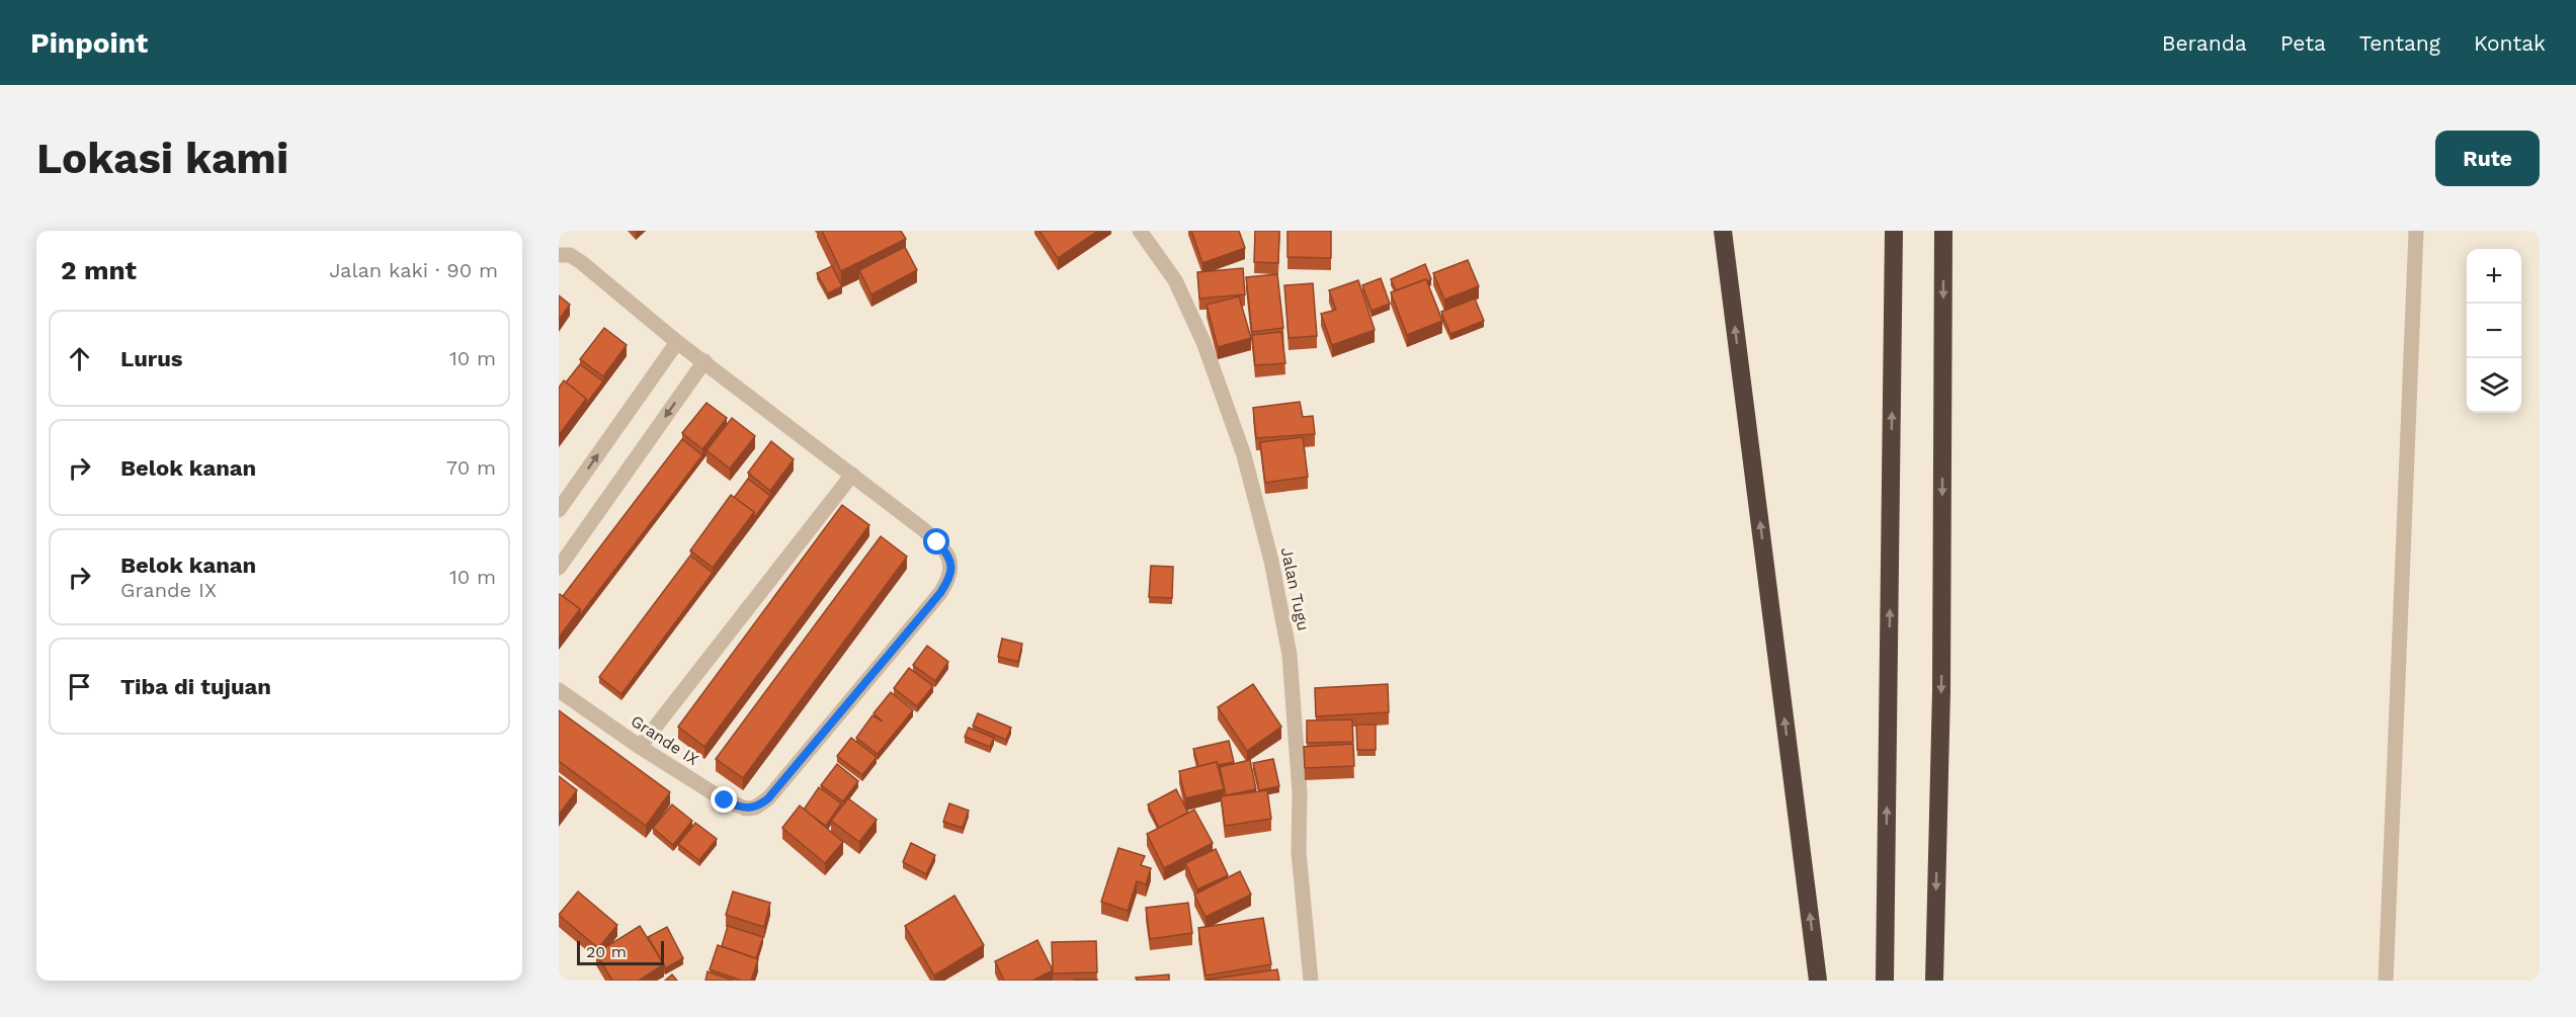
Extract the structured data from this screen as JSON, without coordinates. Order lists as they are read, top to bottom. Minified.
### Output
{"streets":{"street":["Jalan Tugu","Grande IX"]},"scale_bar":"20 m","page":{"header":"Pinpoint","nav":["Beranda","Peta","Tentang","Kontak"],"buttons":"Rute","title":"Lokasi kami","heading":["2 mnt","Jalan kaki · 90 m"],"map_buttons":["+","−"],"list":[["Lurus","10 m"],["Belok kanan","70 m"],["Belok kanan","Grande IX","10 m"],"Tiba di tujuan"],"scale":"20 m"}}
